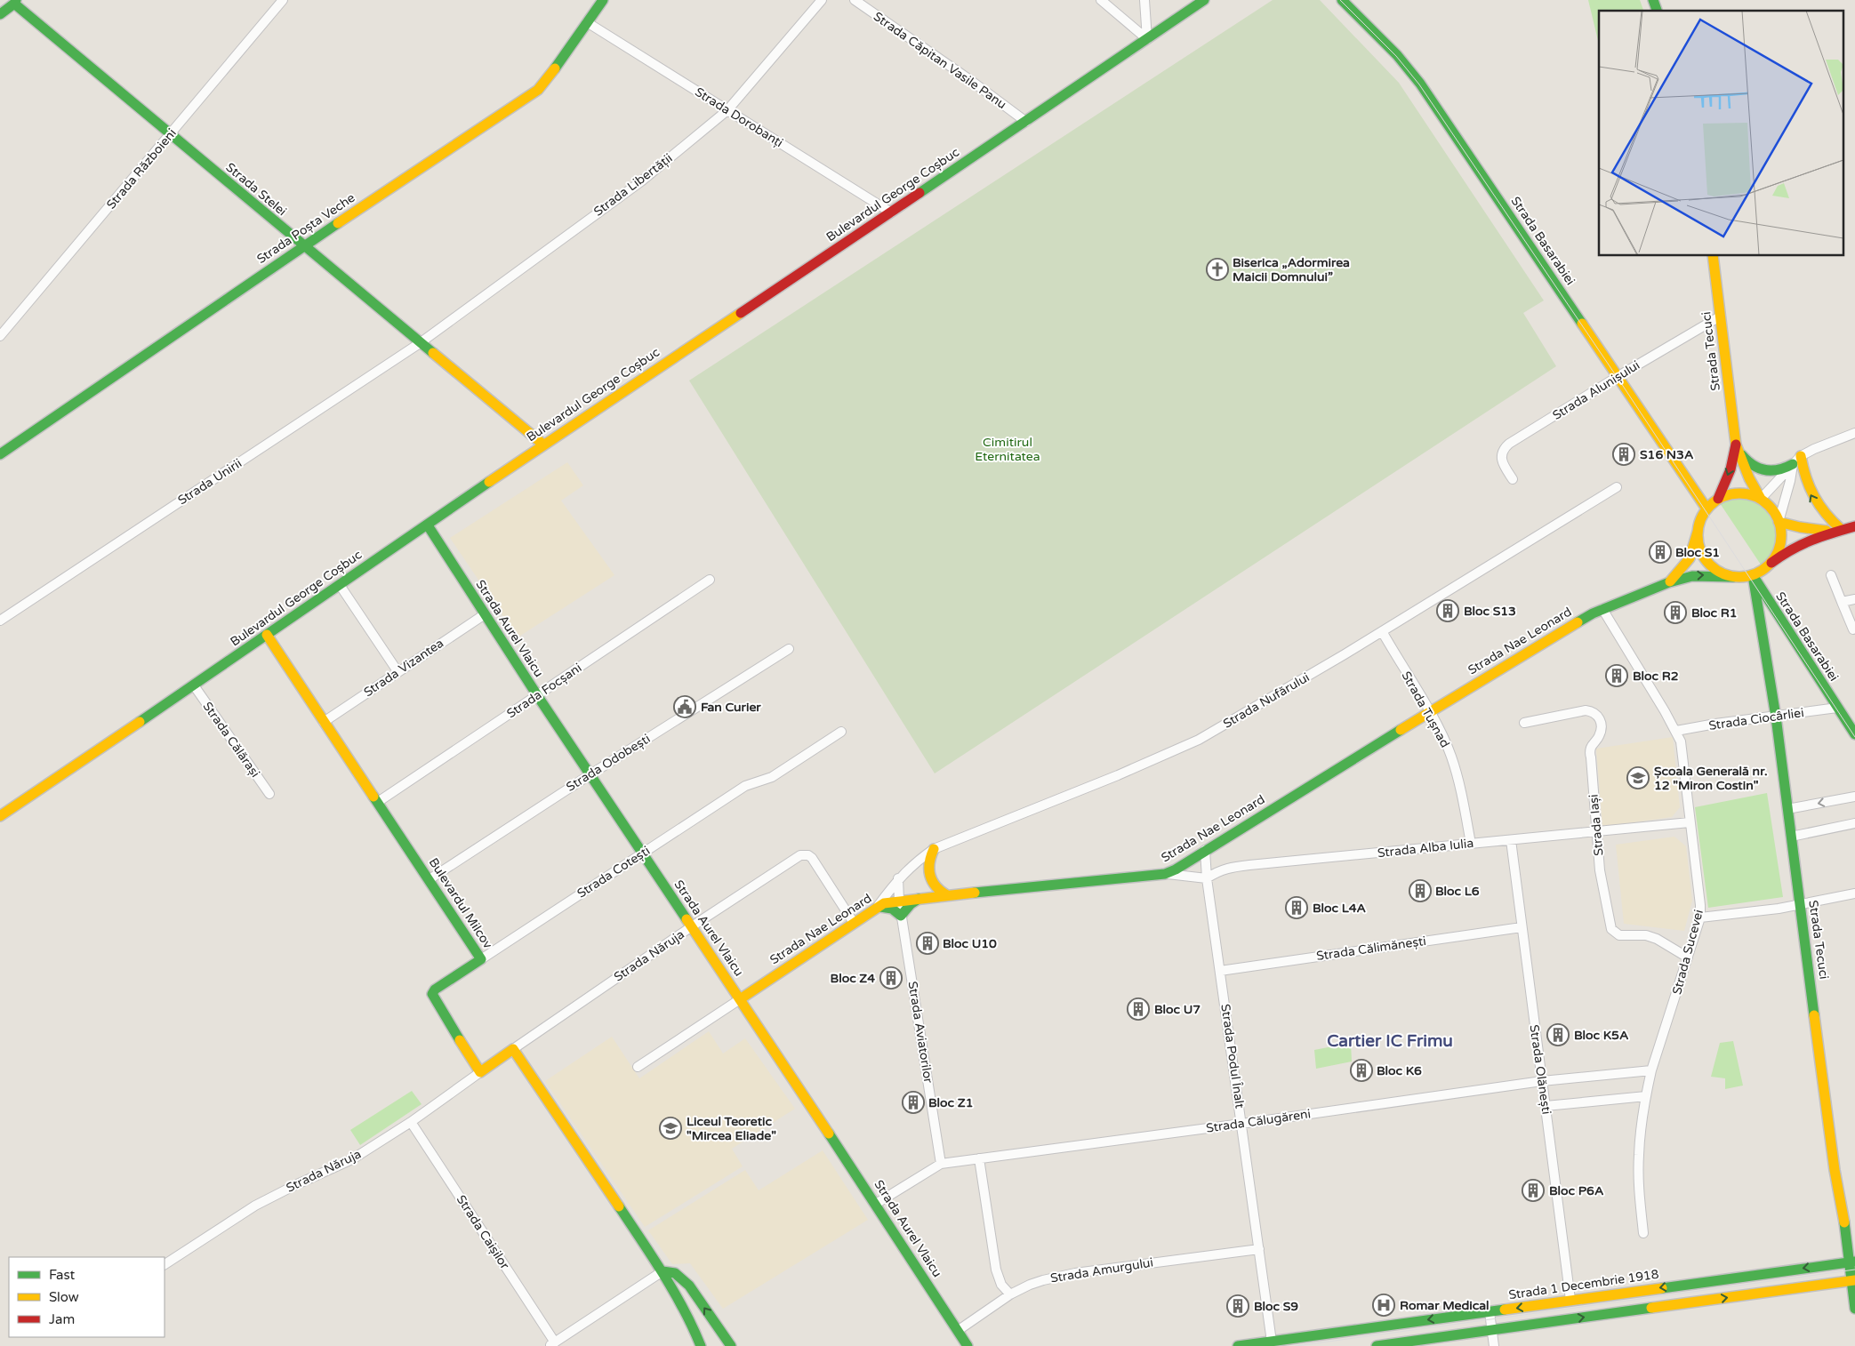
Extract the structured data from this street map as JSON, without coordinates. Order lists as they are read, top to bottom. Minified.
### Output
{"streets":{"main road":["Strada Stelei","Bulevardul George Coșbuc","Strada Poșta Veche","Strada Basarabiei","Strada Tecuci","Strada Aurel Vlaicu","Strada Nae Leonard","Bulevardul Milcov","Strada 1 Decembrie 1918"],"street":["Strada Căpitan Vasile Panu","Strada Dorobanți","Strada Războieni","Strada Libertății","Strada Alunișului","Strada Unirii","Strada Vizantea","Strada Focșani","Strada Nufărului","Strada Tușnad","Strada Ciocârliei","Strada Călărași","Strada Odobești","Strada Iași","Strada Alba Iulia","Strada Cotești","Strada Călimănești","Strada Sucevei","Strada Năruja","Strada Aviatorilor","Strada Podul Înalt","Strada Olănești","Strada Călugăreni","Strada Caișilor","Strada Amurgului"]},"crossings":[["Strada Căpitan Vasile Panu","Bulevardul George Coșbuc"],["Strada Dorobanți","Strada Libertății"],["Strada Dorobanți","Bulevardul George Coșbuc"],["Strada Dorobanți","Strada Poșta Veche"],["Strada Războieni","Strada Stelei"],["Strada Libertății","Strada Stelei"],["Strada Libertății","Strada Unirii"],["Strada Stelei","Bulevardul George Coșbuc"],["Strada Stelei","Strada Poșta Veche"],["Strada Stelei","Strada Unirii"],["Bulevardul George Coșbuc","Strada Aurel Vlaicu"],["Bulevardul George Coșbuc","Strada Călărași"],["Bulevardul George Coșbuc","Bulevardul Milcov"],["Strada Basarabiei","Strada Tecuci"],["Strada Basarabiei","Strada Alunișului"],["Strada Basarabiei","Strada Nae Leonard"],["Strada Basarabiei","Strada Ciocârliei"],["Strada Tecuci","Strada Alunișului"],["Strada Tecuci","Strada Nae Leonard"],["Strada Tecuci","Strada Ciocârliei"],["Strada Tecuci","Strada 1 Decembrie 1918"],["Strada Aurel Vlaicu","Strada Nae Leonard"],["Strada Aurel Vlaicu","Strada Vizantea"],["Strada Aurel Vlaicu","Strada Focșani"],["Strada Aurel Vlaicu","Strada Odobești"],["Strada Aurel Vlaicu","Strada Cotești"],["Strada Aurel Vlaicu","Strada Năruja"],["Strada Aurel Vlaicu","Strada Călugăreni"],["Strada Aurel Vlaicu","Strada Amurgului"],["Strada Nae Leonard","Strada Nufărului"],["Strada Nae Leonard","Strada Tușnad"],["Strada Nae Leonard","Strada Sucevei"],["Strada Nae Leonard","Strada Năruja"],["Strada Nae Leonard","Strada Aviatorilor"],["Strada Nae Leonard","Strada Podul Înalt"],["Strada Vizantea","Bulevardul Milcov"],["Strada Focșani","Bulevardul Milcov"],["Strada Nufărului","Strada Tușnad"],["Strada Tușnad","Strada Alba Iulia"],["Strada Ciocârliei","Strada Sucevei"],["Strada Odobești","Bulevardul Milcov"],["Strada Iași","Strada Alba Iulia"],["Strada Iași","Strada Sucevei"],["Strada Alba Iulia","Strada Sucevei"],["Strada Alba Iulia","Strada Podul Înalt"],["Strada Alba Iulia","Strada Olănești"],["Strada Cotești","Bulevardul Milcov"],["Bulevardul Milcov","Strada Năruja"],["Strada Călimănești","Strada Podul Înalt"],["Strada Călimănești","Strada Olănești"],["Strada Sucevei","Strada Călugăreni"],["Strada Năruja","Strada Caișilor"],["Strada Aviatorilor","Strada Călugăreni"],["Strada Podul Înalt","Strada Călugăreni"],["Strada Podul Înalt","Strada Amurgului"],["Strada Podul Înalt","Strada 1 Decembrie 1918"],["Strada Olănești","Strada Călugăreni"],["Strada Olănești","Strada 1 Decembrie 1918"]],"districts":["Cartier IC Frimu"],"parks":["Cimitirul Eternitatea"],"places":{"church":["Biserica „Adormirea Maicii Domnului”"],"building":["S16 N3A","Bloc S1","Bloc S13","Bloc R1","Bloc R2","Bloc L6","Bloc L4A","Bloc U10","Bloc Z4","Bloc U7","Bloc K5A","Bloc K6","Bloc Z1","Bloc P6A","Bloc S9"],"public building":["Fan Curier"],"school or university":["Școala Generală nr. 12 \"Miron Costin\"","Liceul Teoretic \"Mircea Eliade\""],"hospital":["Romar Medical"]},"legend":["Fast","Slow","Jam"]}
